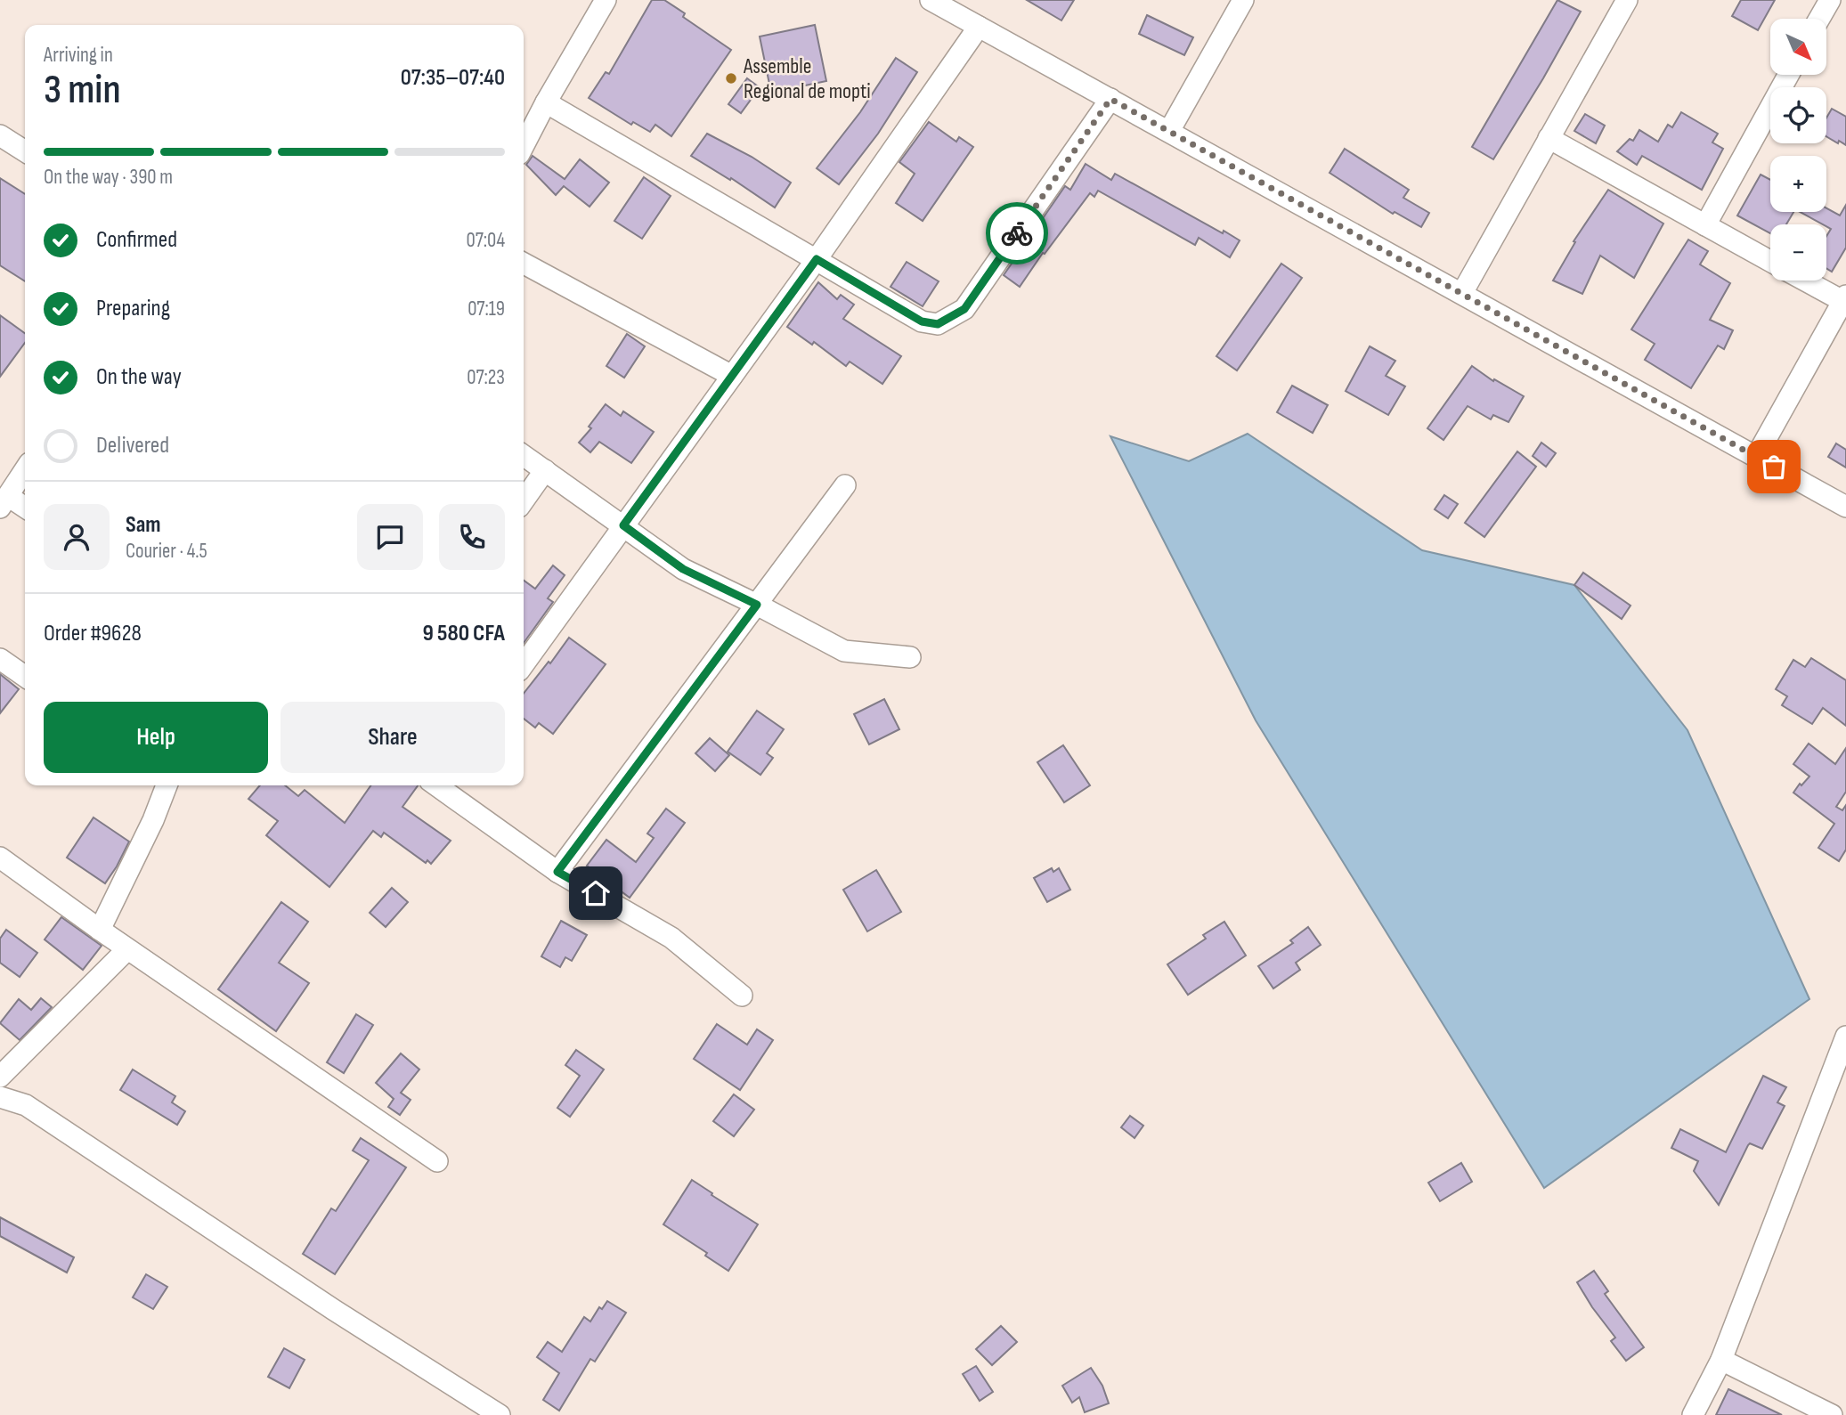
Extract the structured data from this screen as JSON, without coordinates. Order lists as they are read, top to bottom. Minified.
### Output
{"places":["Assemble Regional de mopti"],"north":"bottom right","page":{"map_buttons":["+","−"],"heading":["3 min","Arriving in","07:35–07:40"],"panel":["Sam","Courier · 4.5","Order #9628","9 580 CFA"],"bar":"On the way · 390 m","list":[["Confirmed","07:04"],["Preparing","07:19"],["On the way","07:23"],"Delivered"],"buttons":["Help","Share"]}}
